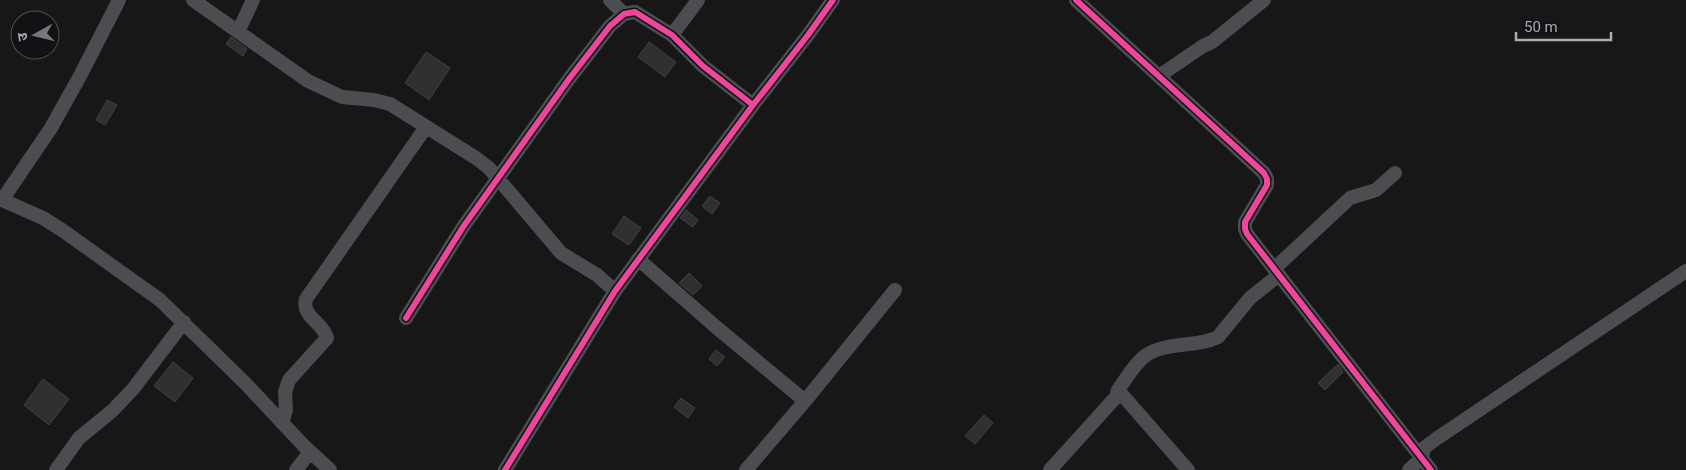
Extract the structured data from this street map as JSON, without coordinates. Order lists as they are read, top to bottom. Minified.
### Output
{"scale_bar":"50 m","north":"left"}
